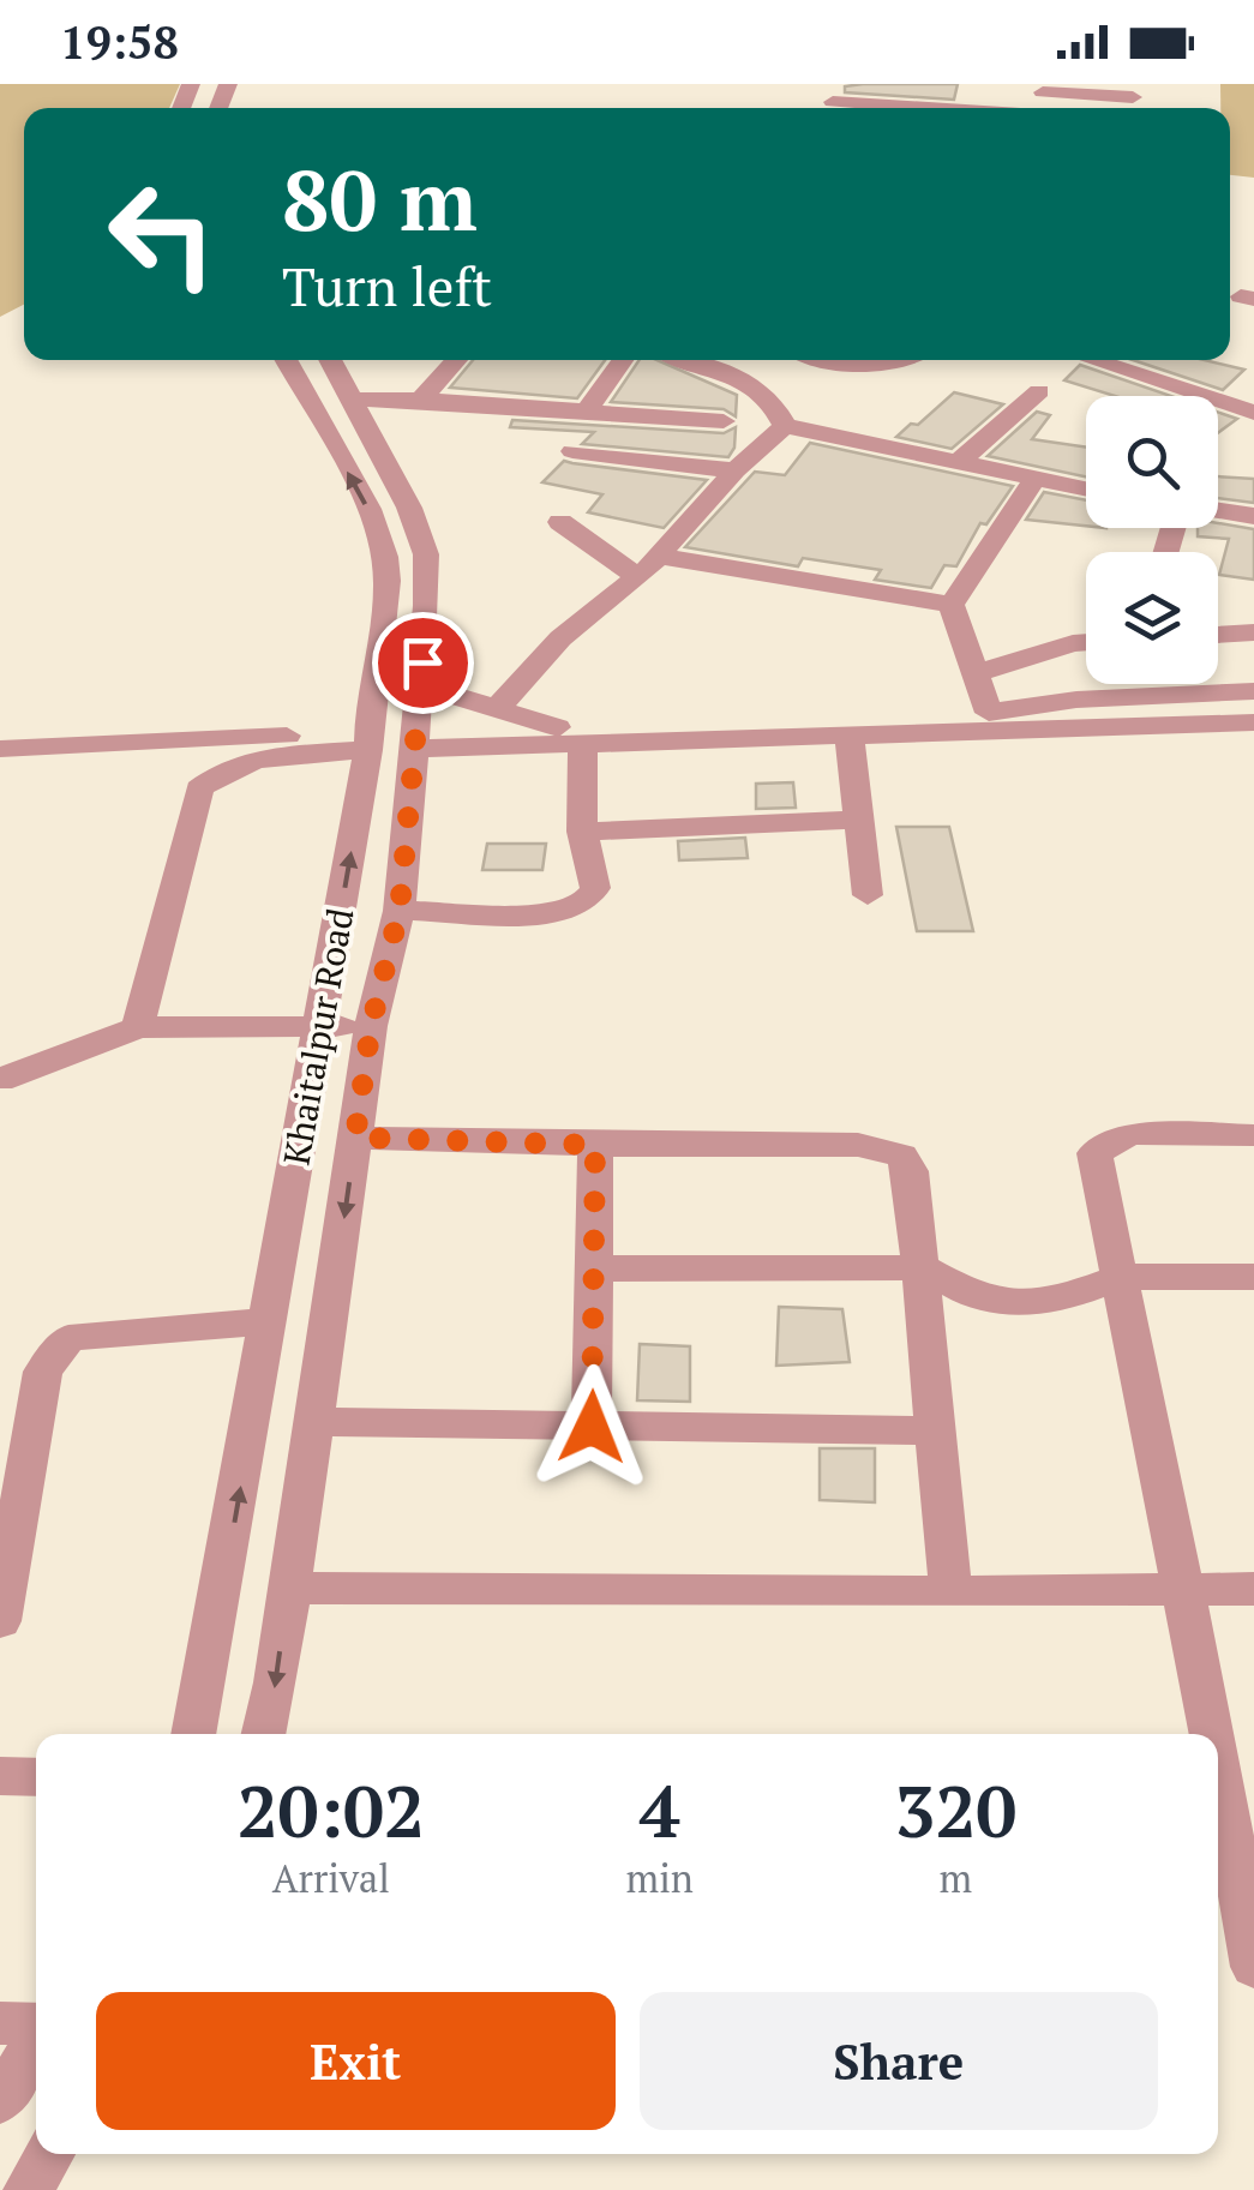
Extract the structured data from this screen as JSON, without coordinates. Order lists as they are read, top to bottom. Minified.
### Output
{"streets":{"street":["Khaitalpur Road"]},"page":{"status":"19:58","turn":["80 m","Turn left"],"eta":["20:02","Arrival","4","min","320","m"],"buttons":["Exit","Share"]}}
